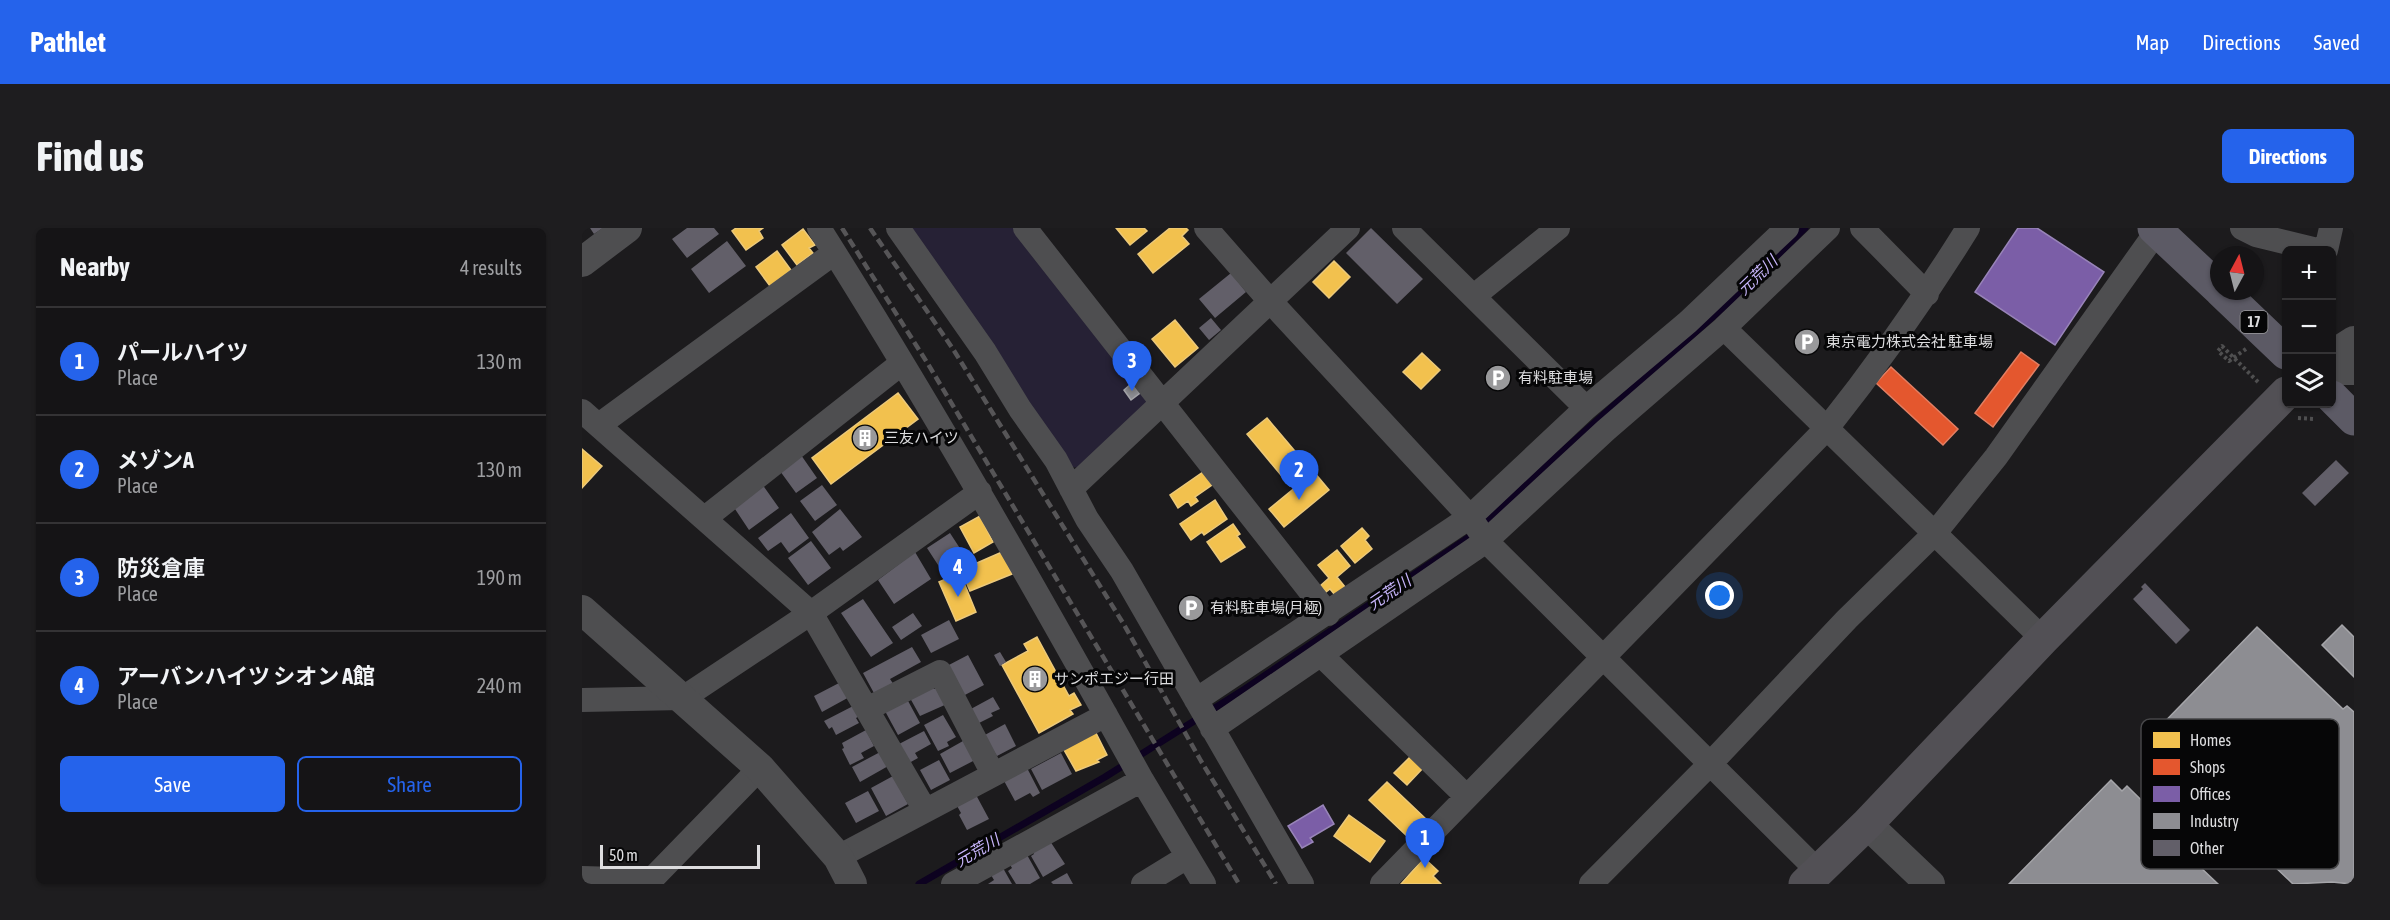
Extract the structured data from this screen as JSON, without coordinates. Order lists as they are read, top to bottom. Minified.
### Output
{"streets":{"highway":["17"]},"water":["元荒川"],"places":{"parking":["東京電力株式会社 駐車場","有料駐車場","有料駐車場(月極)"],"building":["三友ハイツ","サンポエジー行田"]},"legend":["Homes","Shops","Offices","Industry","Other"],"scale_bar":"50 m","north":"top","page":{"header":"Pathlet","nav":["Map","Directions","Saved"],"buttons":["Directions",["Save","Share"]],"title":"Find us","heading":["Nearby","4 results"],"map_buttons":["+","−"],"list":[{"mark":"1","name":"パールハイツ","note":"Place","value":"130 m"},{"mark":"2","name":"メゾンA","note":"Place","value":"130 m"},{"mark":"3","name":"防災倉庫","note":"Place","value":"190 m"},{"mark":"4","name":"アーバンハイツ シオン A館","note":"Place","value":"240 m"}],"pins":["3","2","4","1"],"scale":"50 m"}}
